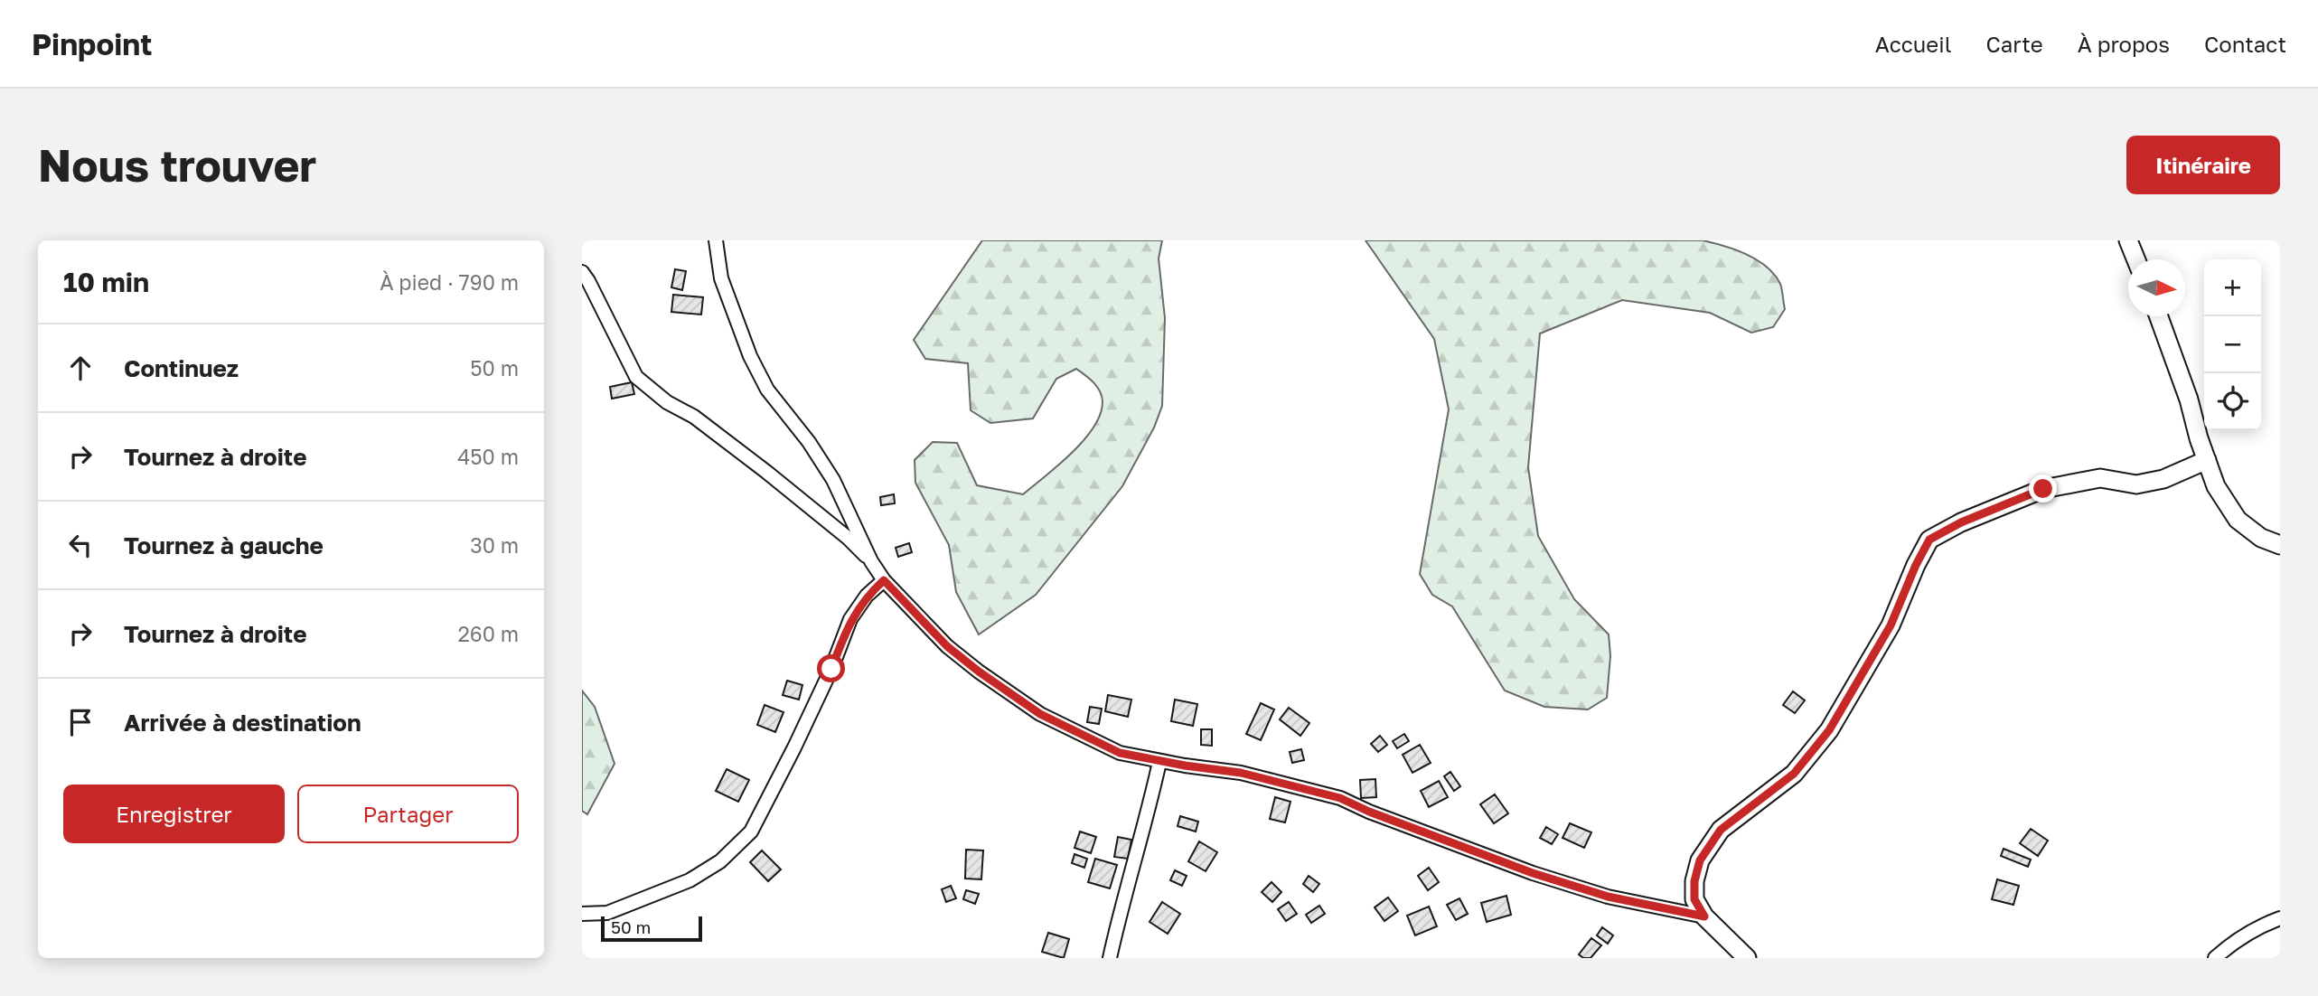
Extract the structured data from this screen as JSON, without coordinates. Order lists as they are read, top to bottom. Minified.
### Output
{"scale_bar":"50 m","north":"right","page":{"header":"Pinpoint","nav":["Accueil","Carte","À propos","Contact"],"buttons":["Itinéraire",["Enregistrer","Partager"]],"title":"Nous trouver","heading":["10 min","À pied · 790 m"],"map_buttons":["+","−"],"list":[["Continuez","50 m"],["Tournez à droite","450 m"],["Tournez à gauche","30 m"],["Tournez à droite","260 m"],"Arrivée à destination"],"scale":"50 m"}}
